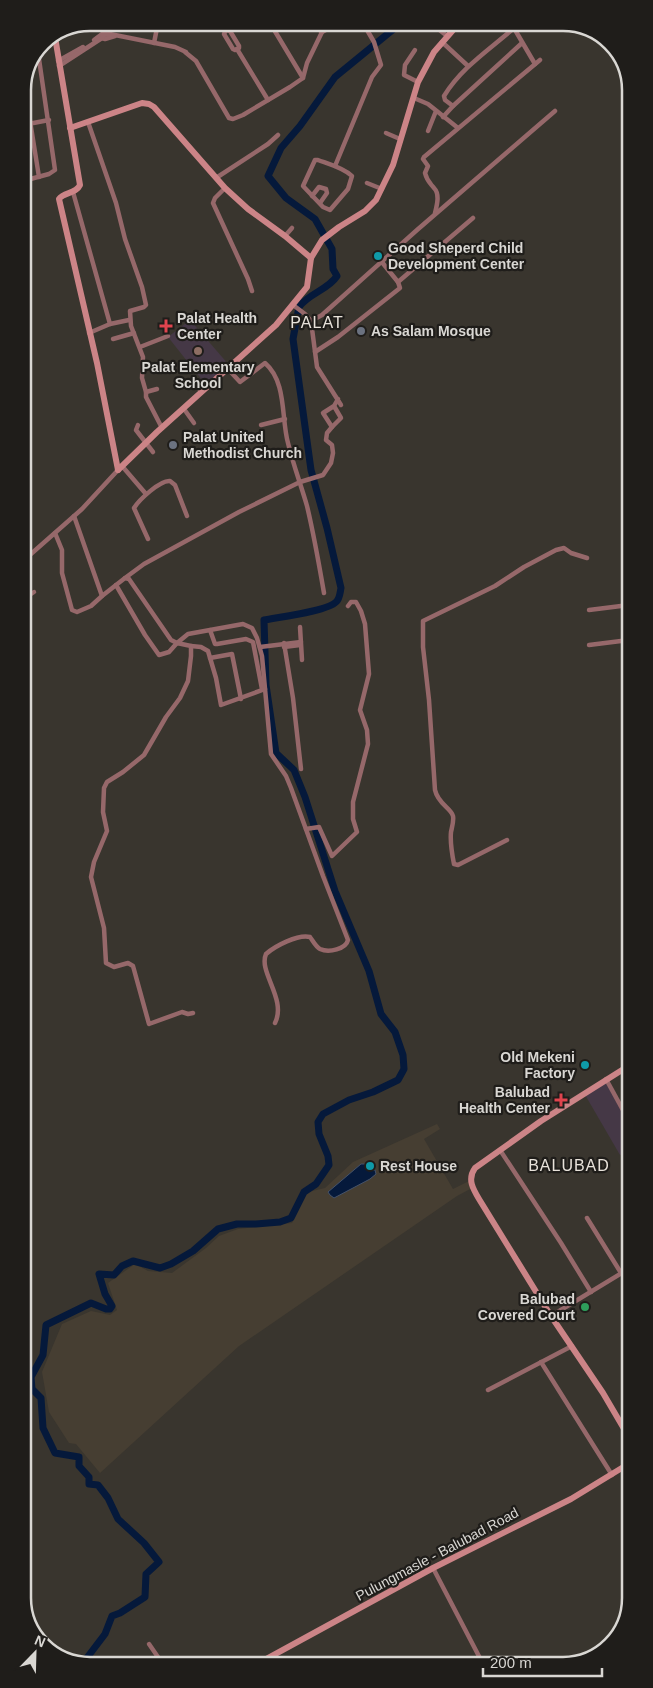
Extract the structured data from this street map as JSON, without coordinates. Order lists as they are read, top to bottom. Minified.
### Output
{"streets":{"street":["Pulungmasle - Balubad Road"]},"districts":["PALAT","BALUBAD"],"places":{"other":["Good Sheperd Child Development Center","As Salam Mosque","Palat Elementary School","Palat United Methodist Church","Old Mekeni Factory","Rest House","Balubad Covered Court"],"health":["Palat Health Center","Balubad Health Center"]},"scale_bar":"200 m","north":"top right"}
